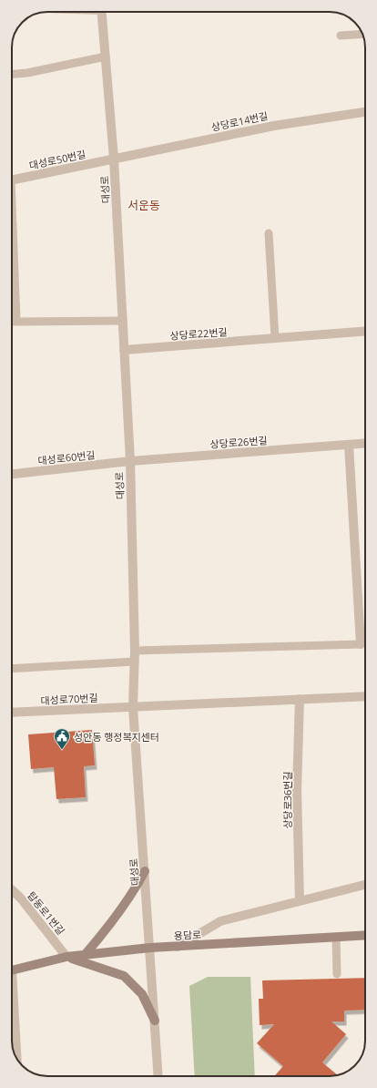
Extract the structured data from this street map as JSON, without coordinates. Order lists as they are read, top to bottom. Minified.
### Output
{"streets":{"main road":["용담로"],"street":["상당로14번길","대성로50번길","대성로","상당로22번길","상당로26번길","대성로60번길","대성로70번길","상당로36번길","탑동로1번길"]},"crossings":[["상당로14번길","대성로50번길"],["상당로14번길","대성로"],["대성로50번길","대성로"],["대성로","상당로22번길"],["대성로","상당로26번길"],["대성로","대성로60번길"],["대성로","대성로70번길"],["대성로","용담로"],["상당로26번길","대성로60번길"],["탑동로1번길","용담로"]],"districts":["서운동"],"places":{"public building":["성안동 행정복지센터"]}}
